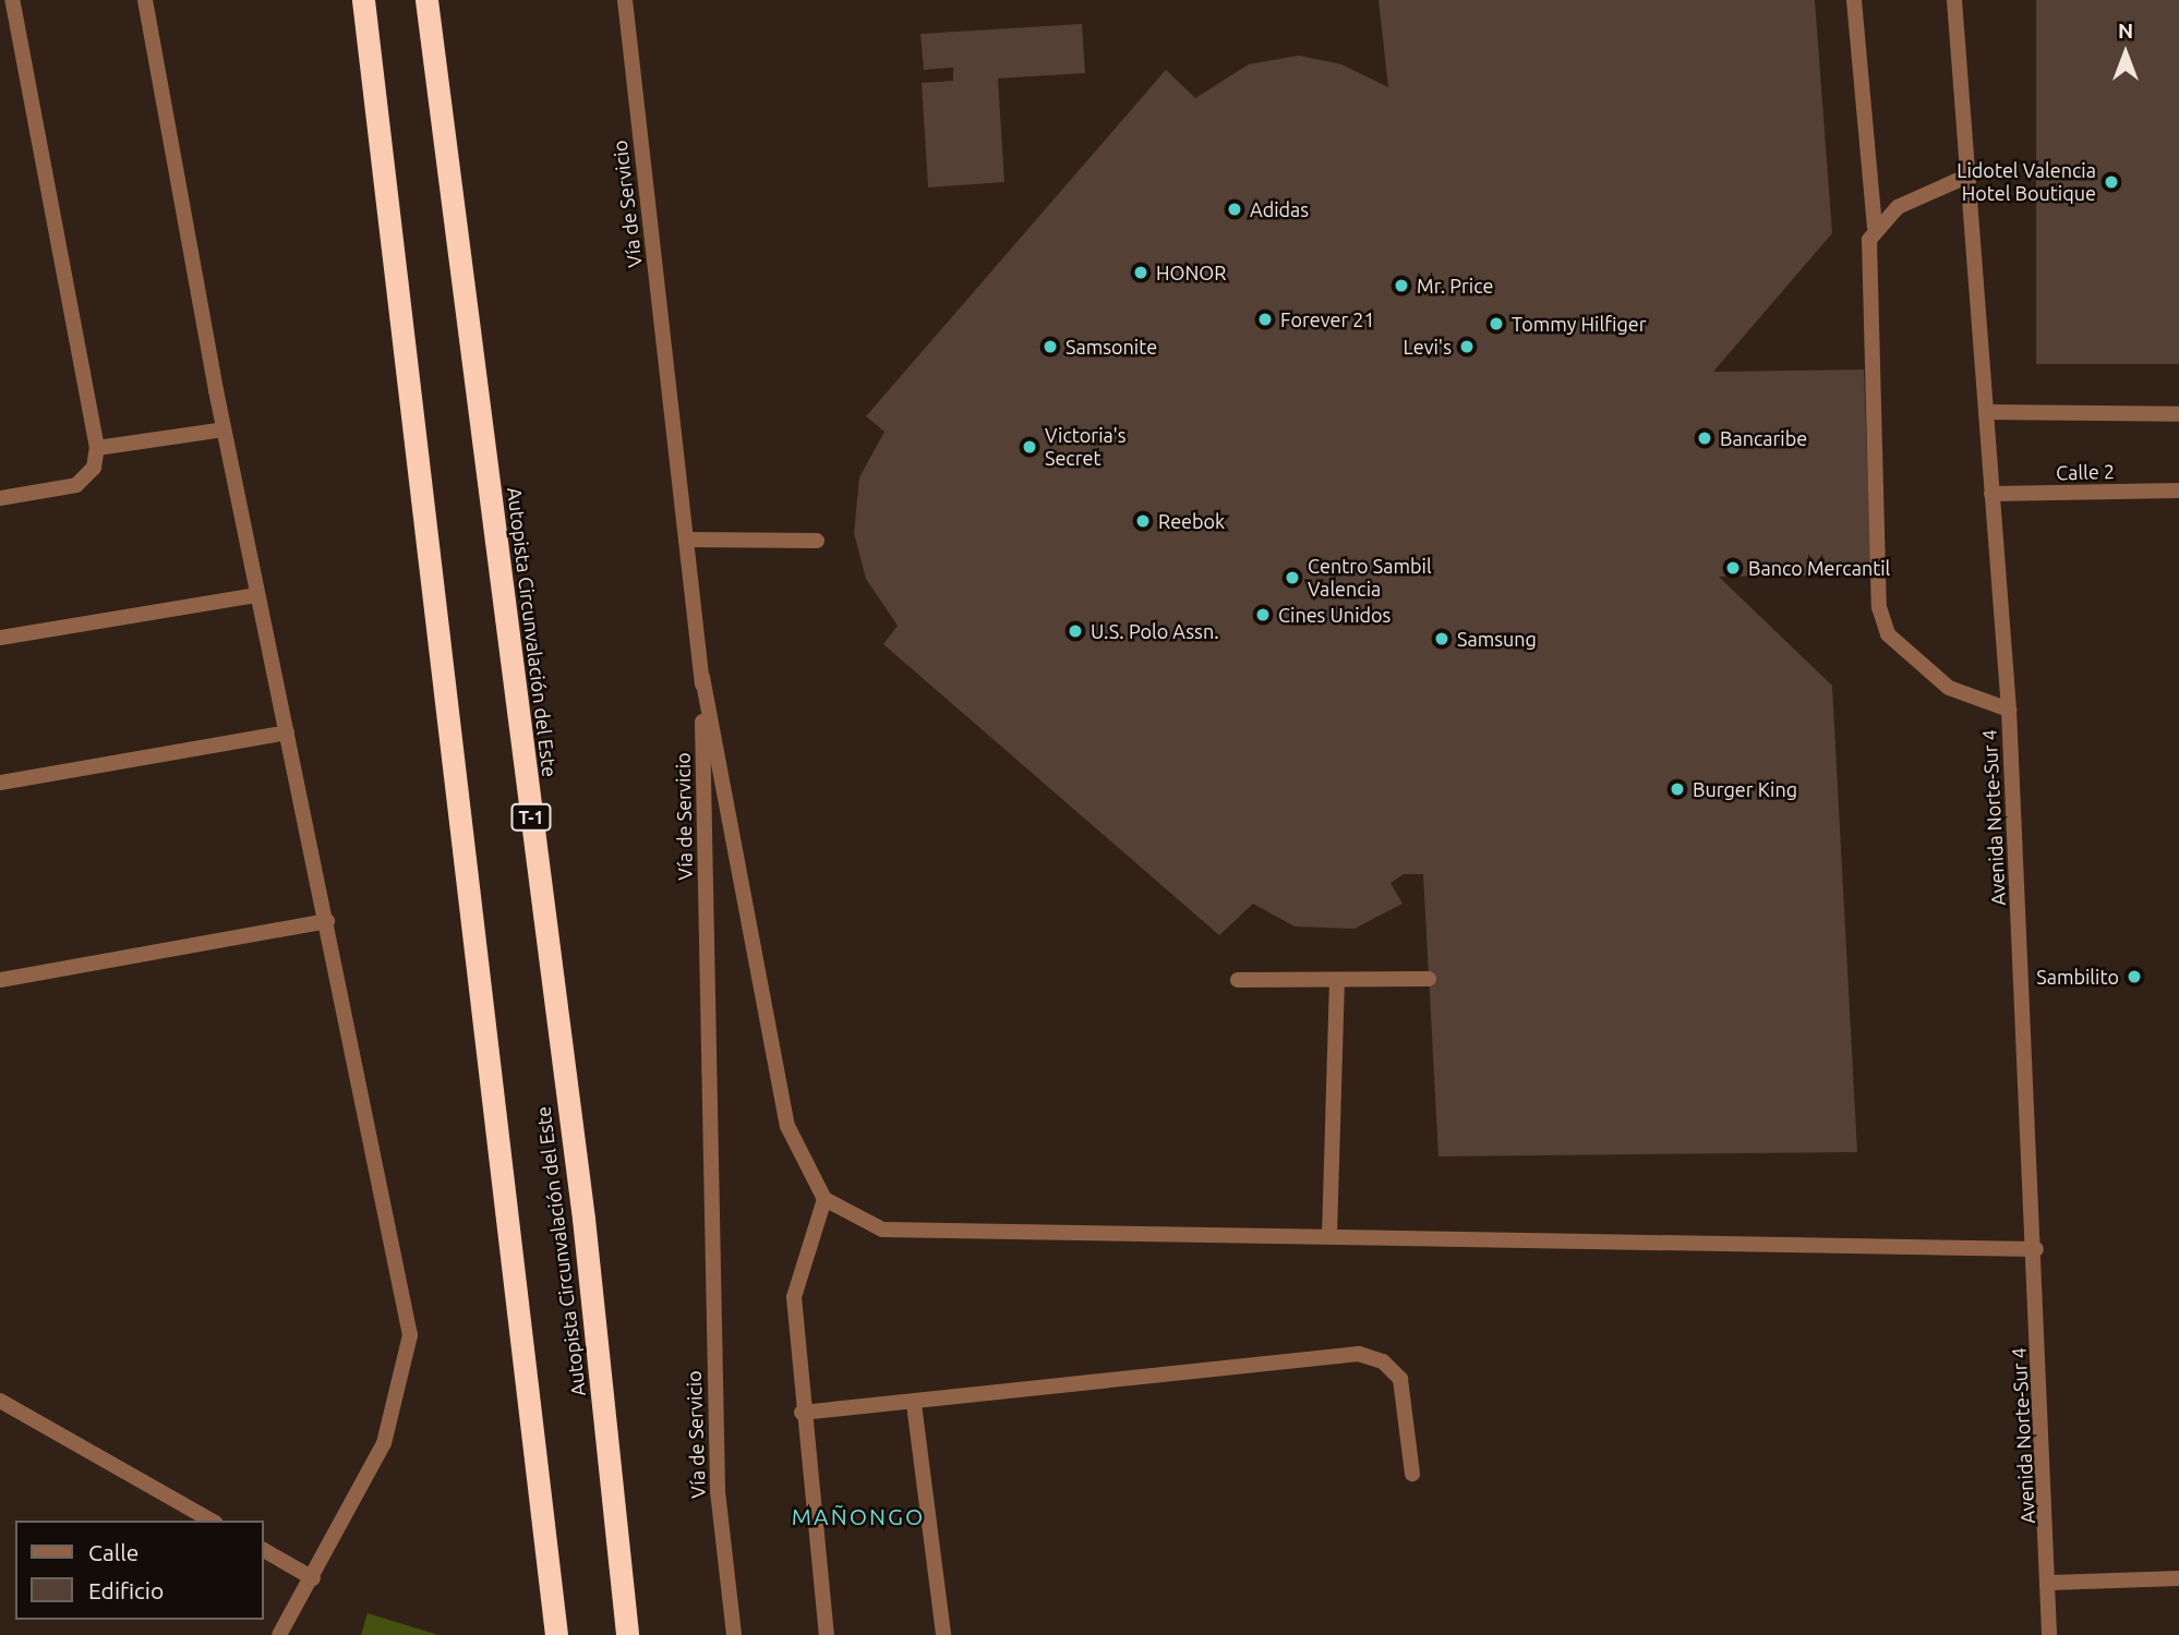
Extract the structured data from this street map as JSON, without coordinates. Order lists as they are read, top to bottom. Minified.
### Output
{"streets":{"highway":["Autopista Circunvalación del Este","T-1"],"street":["Vía de Servicio","Calle 2","Avenida Norte-Sur 4"]},"crossings":[["Calle 2","Avenida Norte-Sur 4"]],"districts":["MAÑONGO"],"places":["Lidotel Valencia Hotel Boutique","Adidas","HONOR","Mr. Price","Forever 21","Tommy Hilfiger","Samsonite","Levi's","Bancaribe","Victoria's Secret","Reebok","Banco Mercantil","Centro Sambil Valencia","Cines Unidos","U.S. Polo Assn.","Samsung","Burger King","Sambilito"],"legend":["Calle","Edificio"],"north":"top"}
